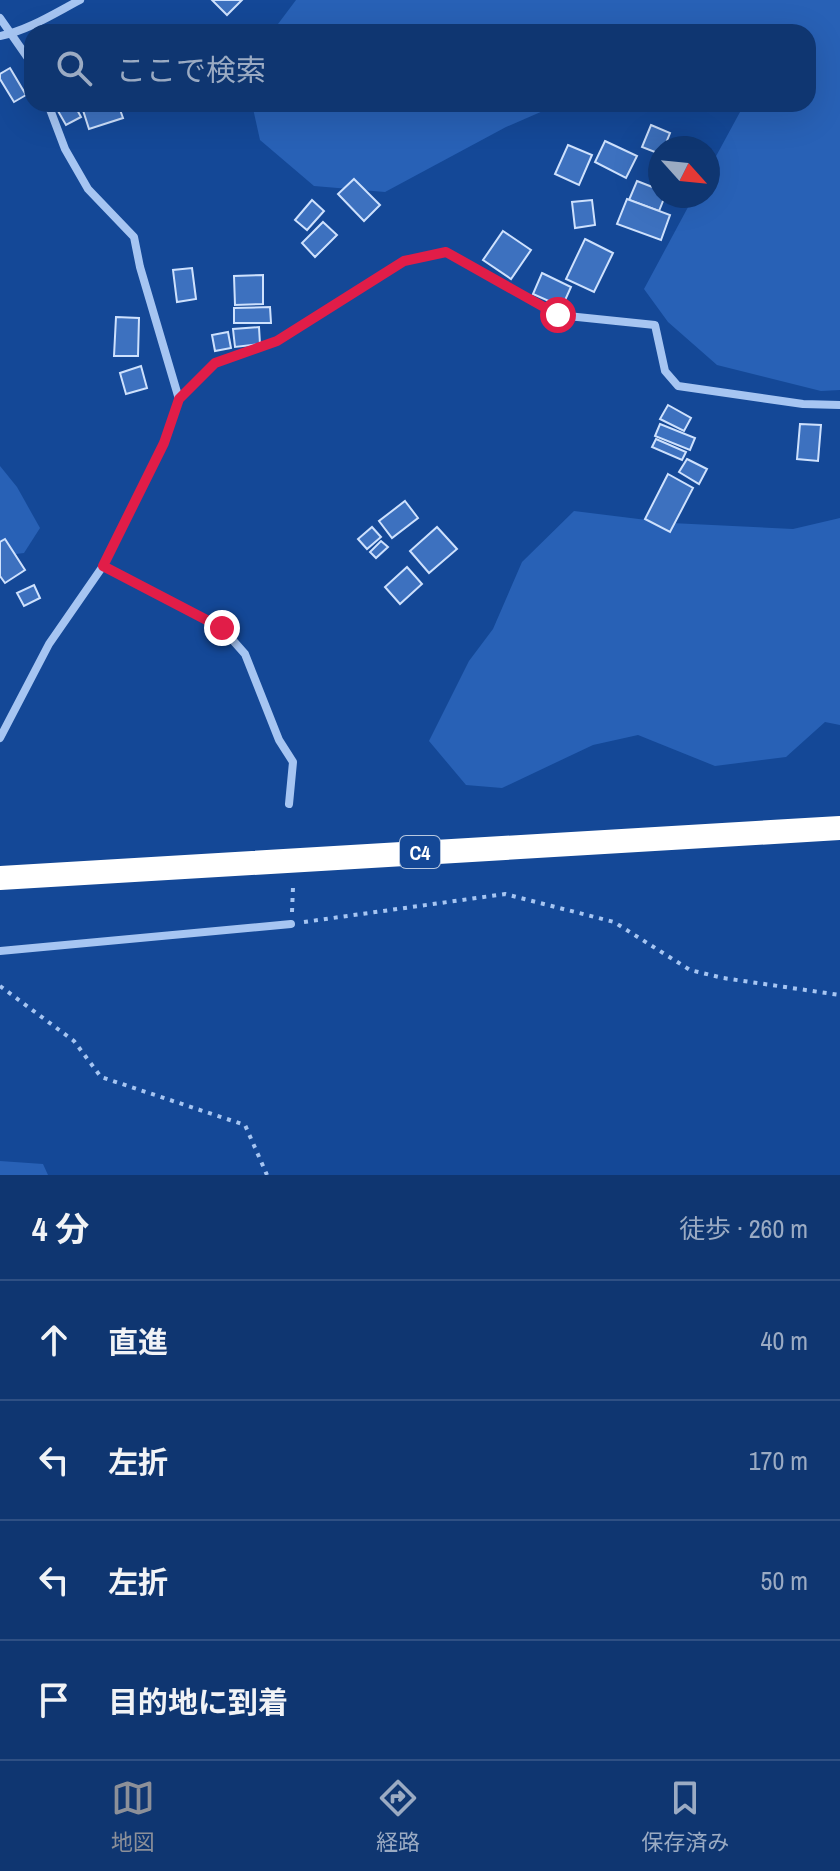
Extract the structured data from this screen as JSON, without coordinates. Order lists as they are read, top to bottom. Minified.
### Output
{"streets":{"highway":["C4"]},"north":"bottom right","page":{"search":"ここで検索","heading":["4 分","徒歩 · 260 m"],"list":[["直進","40 m"],["左折","170 m"],["左折","50 m"],"目的地に到着"],"nav":["地図","経路","保存済み"]}}
